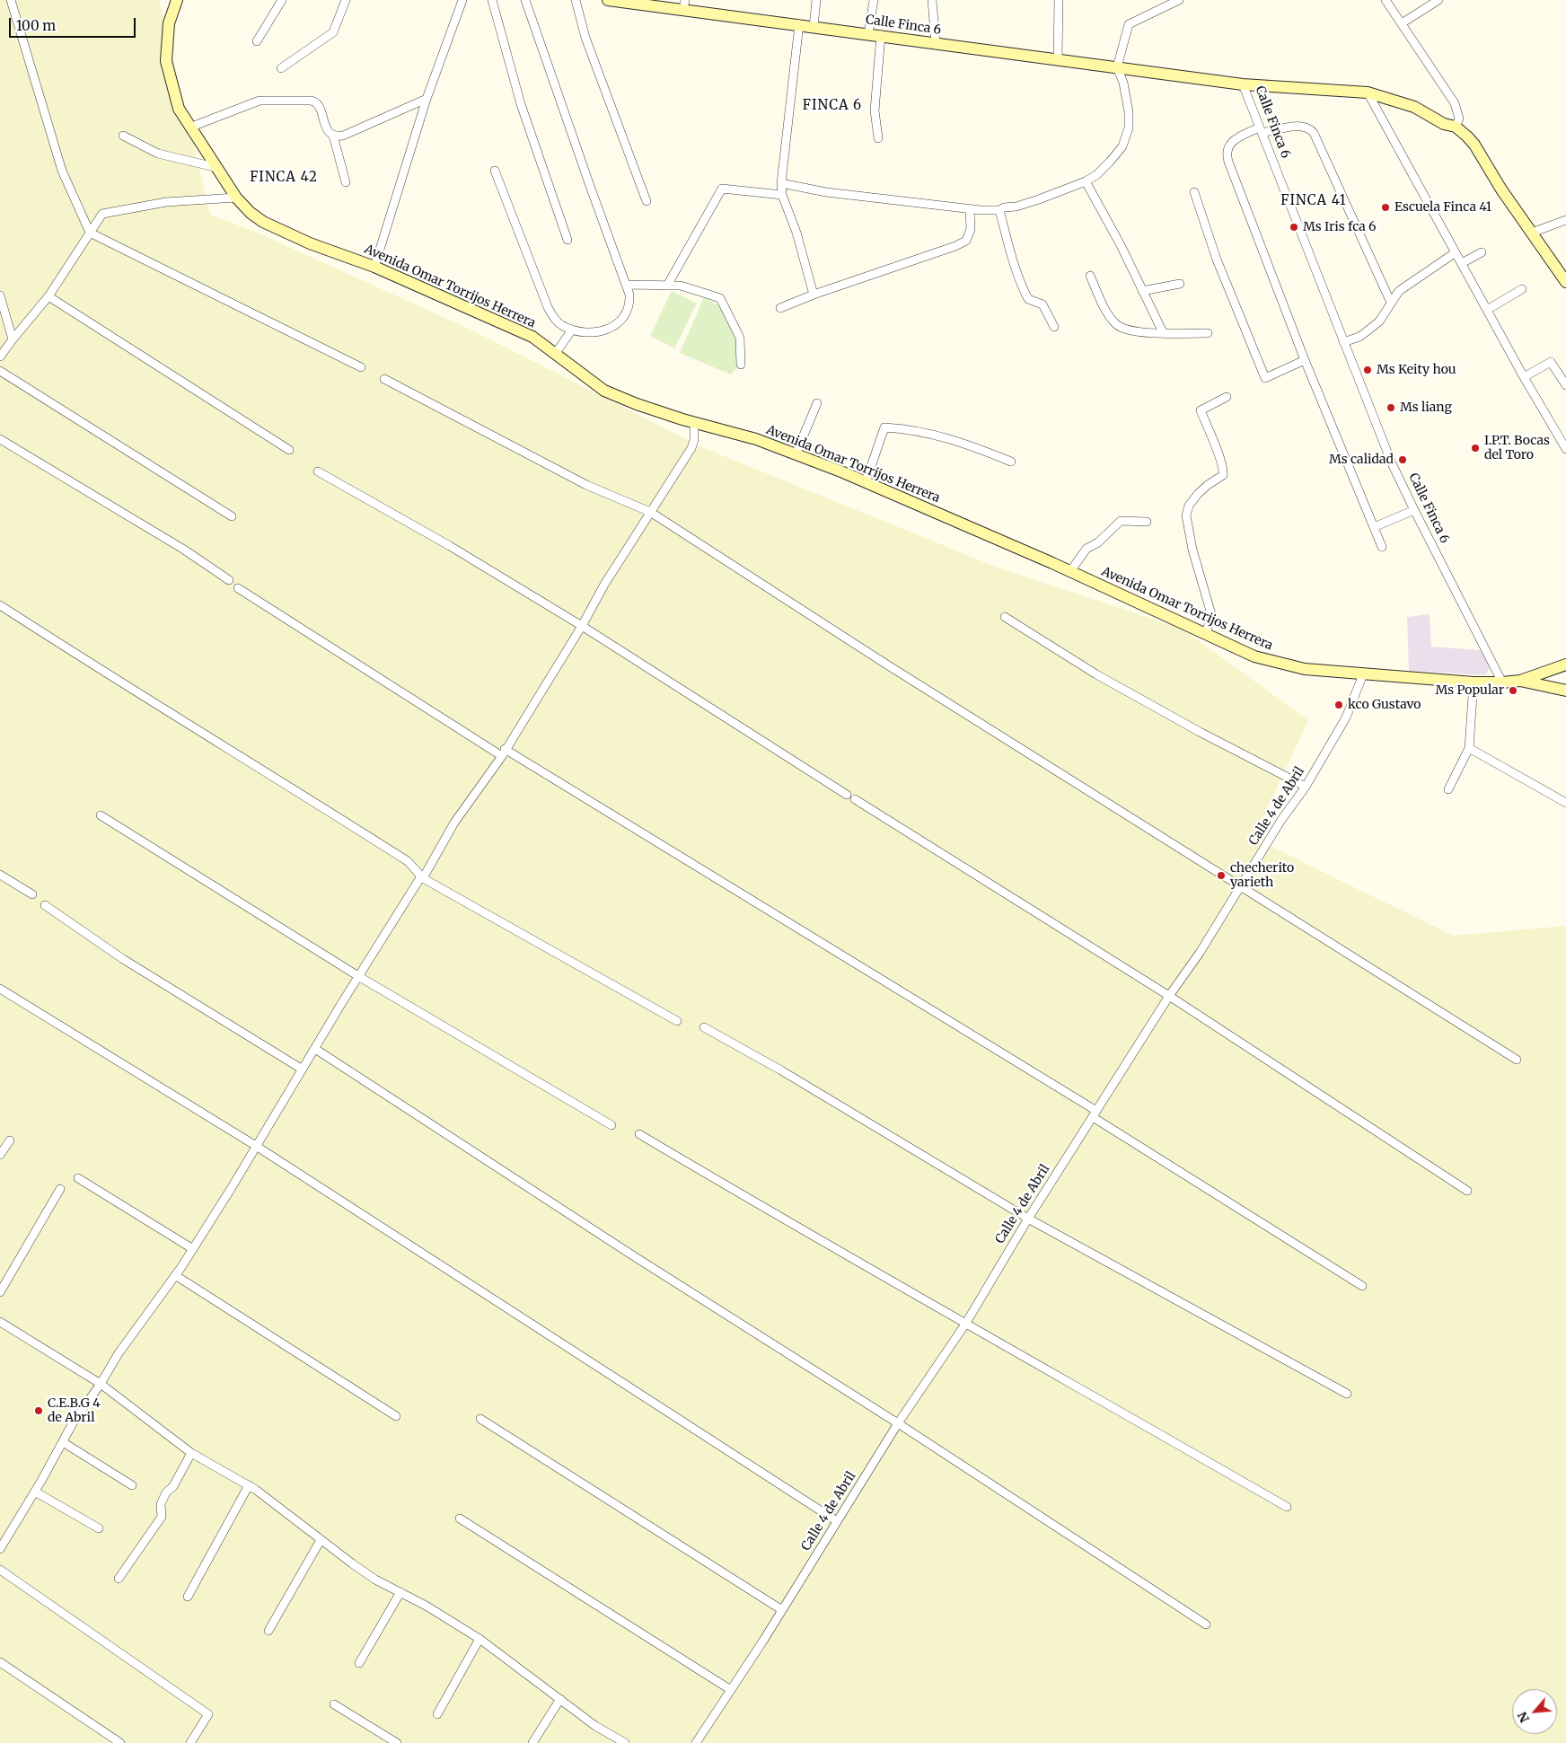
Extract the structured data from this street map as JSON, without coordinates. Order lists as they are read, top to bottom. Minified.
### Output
{"streets":{"street":["Calle Finca 6","Avenida Omar Torrijos Herrera","Calle 4 de Abril"]},"crossings":[["Calle Finca 6","Avenida Omar Torrijos Herrera"],["Avenida Omar Torrijos Herrera","Calle 4 de Abril"]],"districts":["FINCA 6","FINCA 42","FINCA 41"],"places":["Escuela Finca 41","Ms Iris fca 6","Ms Keity hou","Ms liang","I.P.T. Bocas del Toro","Ms calidad","Ms Popular","kco Gustavo","checherito yarieth","C.E.B.G 4 de Abril"],"scale_bar":"100 m","north":"bottom left"}
